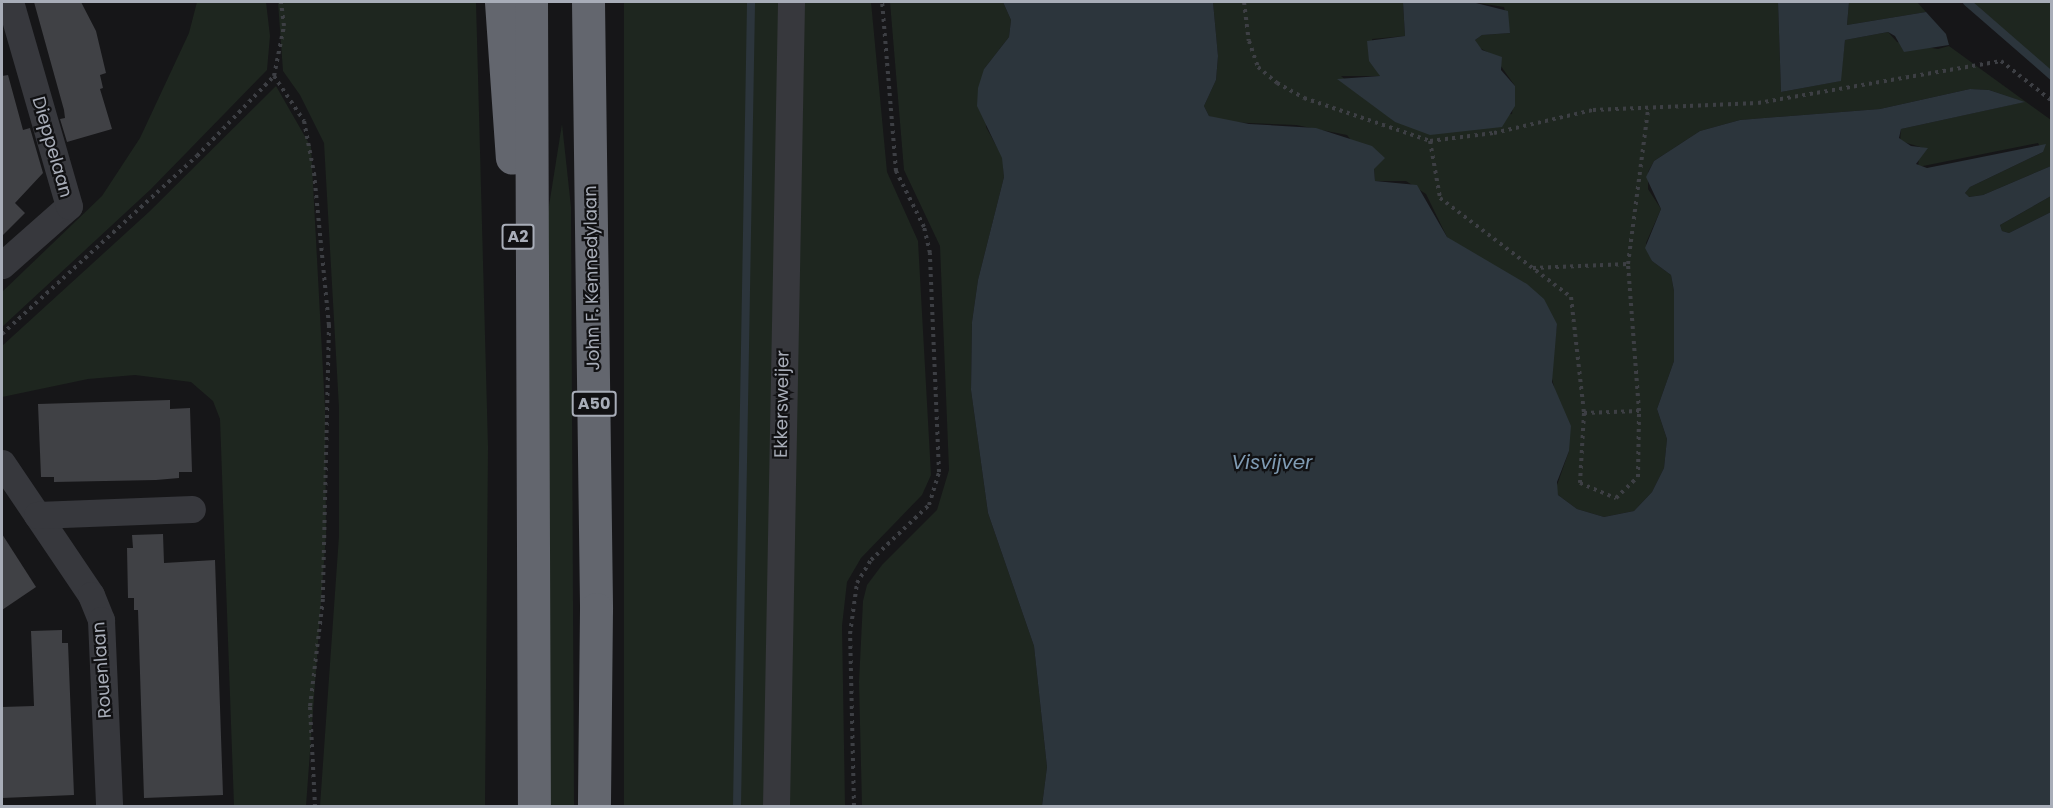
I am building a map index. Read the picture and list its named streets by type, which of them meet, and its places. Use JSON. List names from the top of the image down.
{
  "streets": {
    "highway": ["A2", "John F. Kennedylaan", "A50"],
    "street": ["Dieppelaan", "Ekkersweijer", "Rouenlaan"]
  },
  "water": ["Visvijver"]
}
